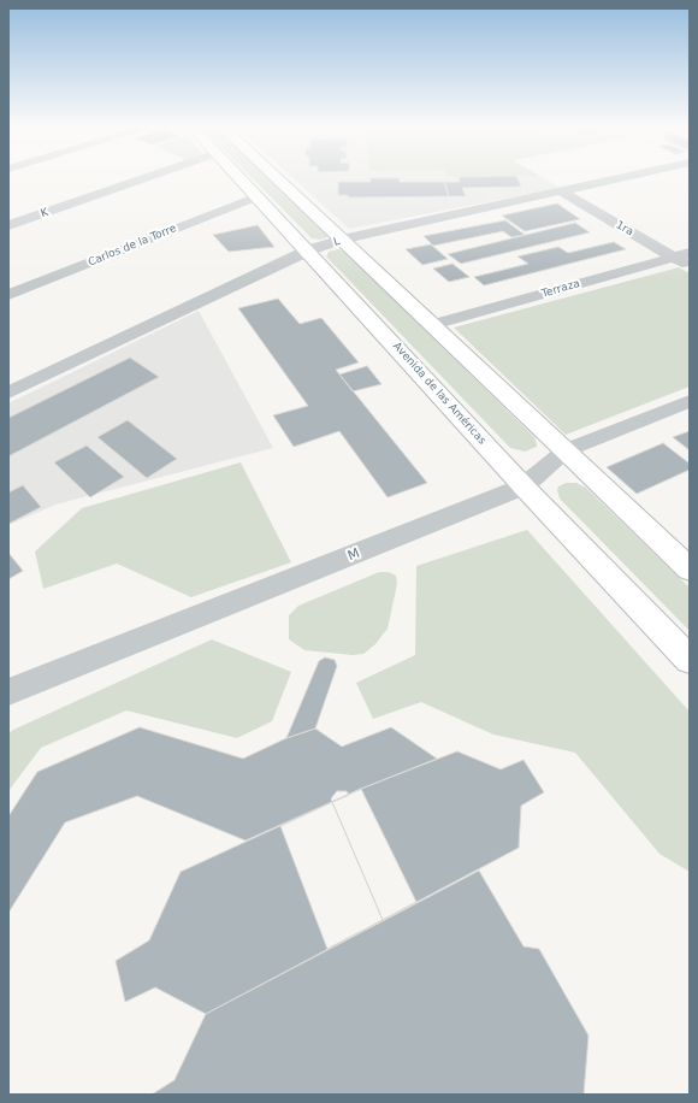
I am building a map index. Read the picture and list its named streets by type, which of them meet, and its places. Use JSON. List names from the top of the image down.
{
  "streets": {
    "main road": ["Avenida de las Américas"],
    "street": [
      "K",
      "1ra",
      "L",
      "Carlos de la Torre",
      "Terraza",
      "M"
    ]
  },
  "crossings": [
    ["1ra", "L"],
    ["1ra", "Terraza"],
    ["L", "Avenida de las Américas"],
    ["Carlos de la Torre", "Avenida de las Américas"],
    ["Avenida de las Américas", "M"]
  ]
}
